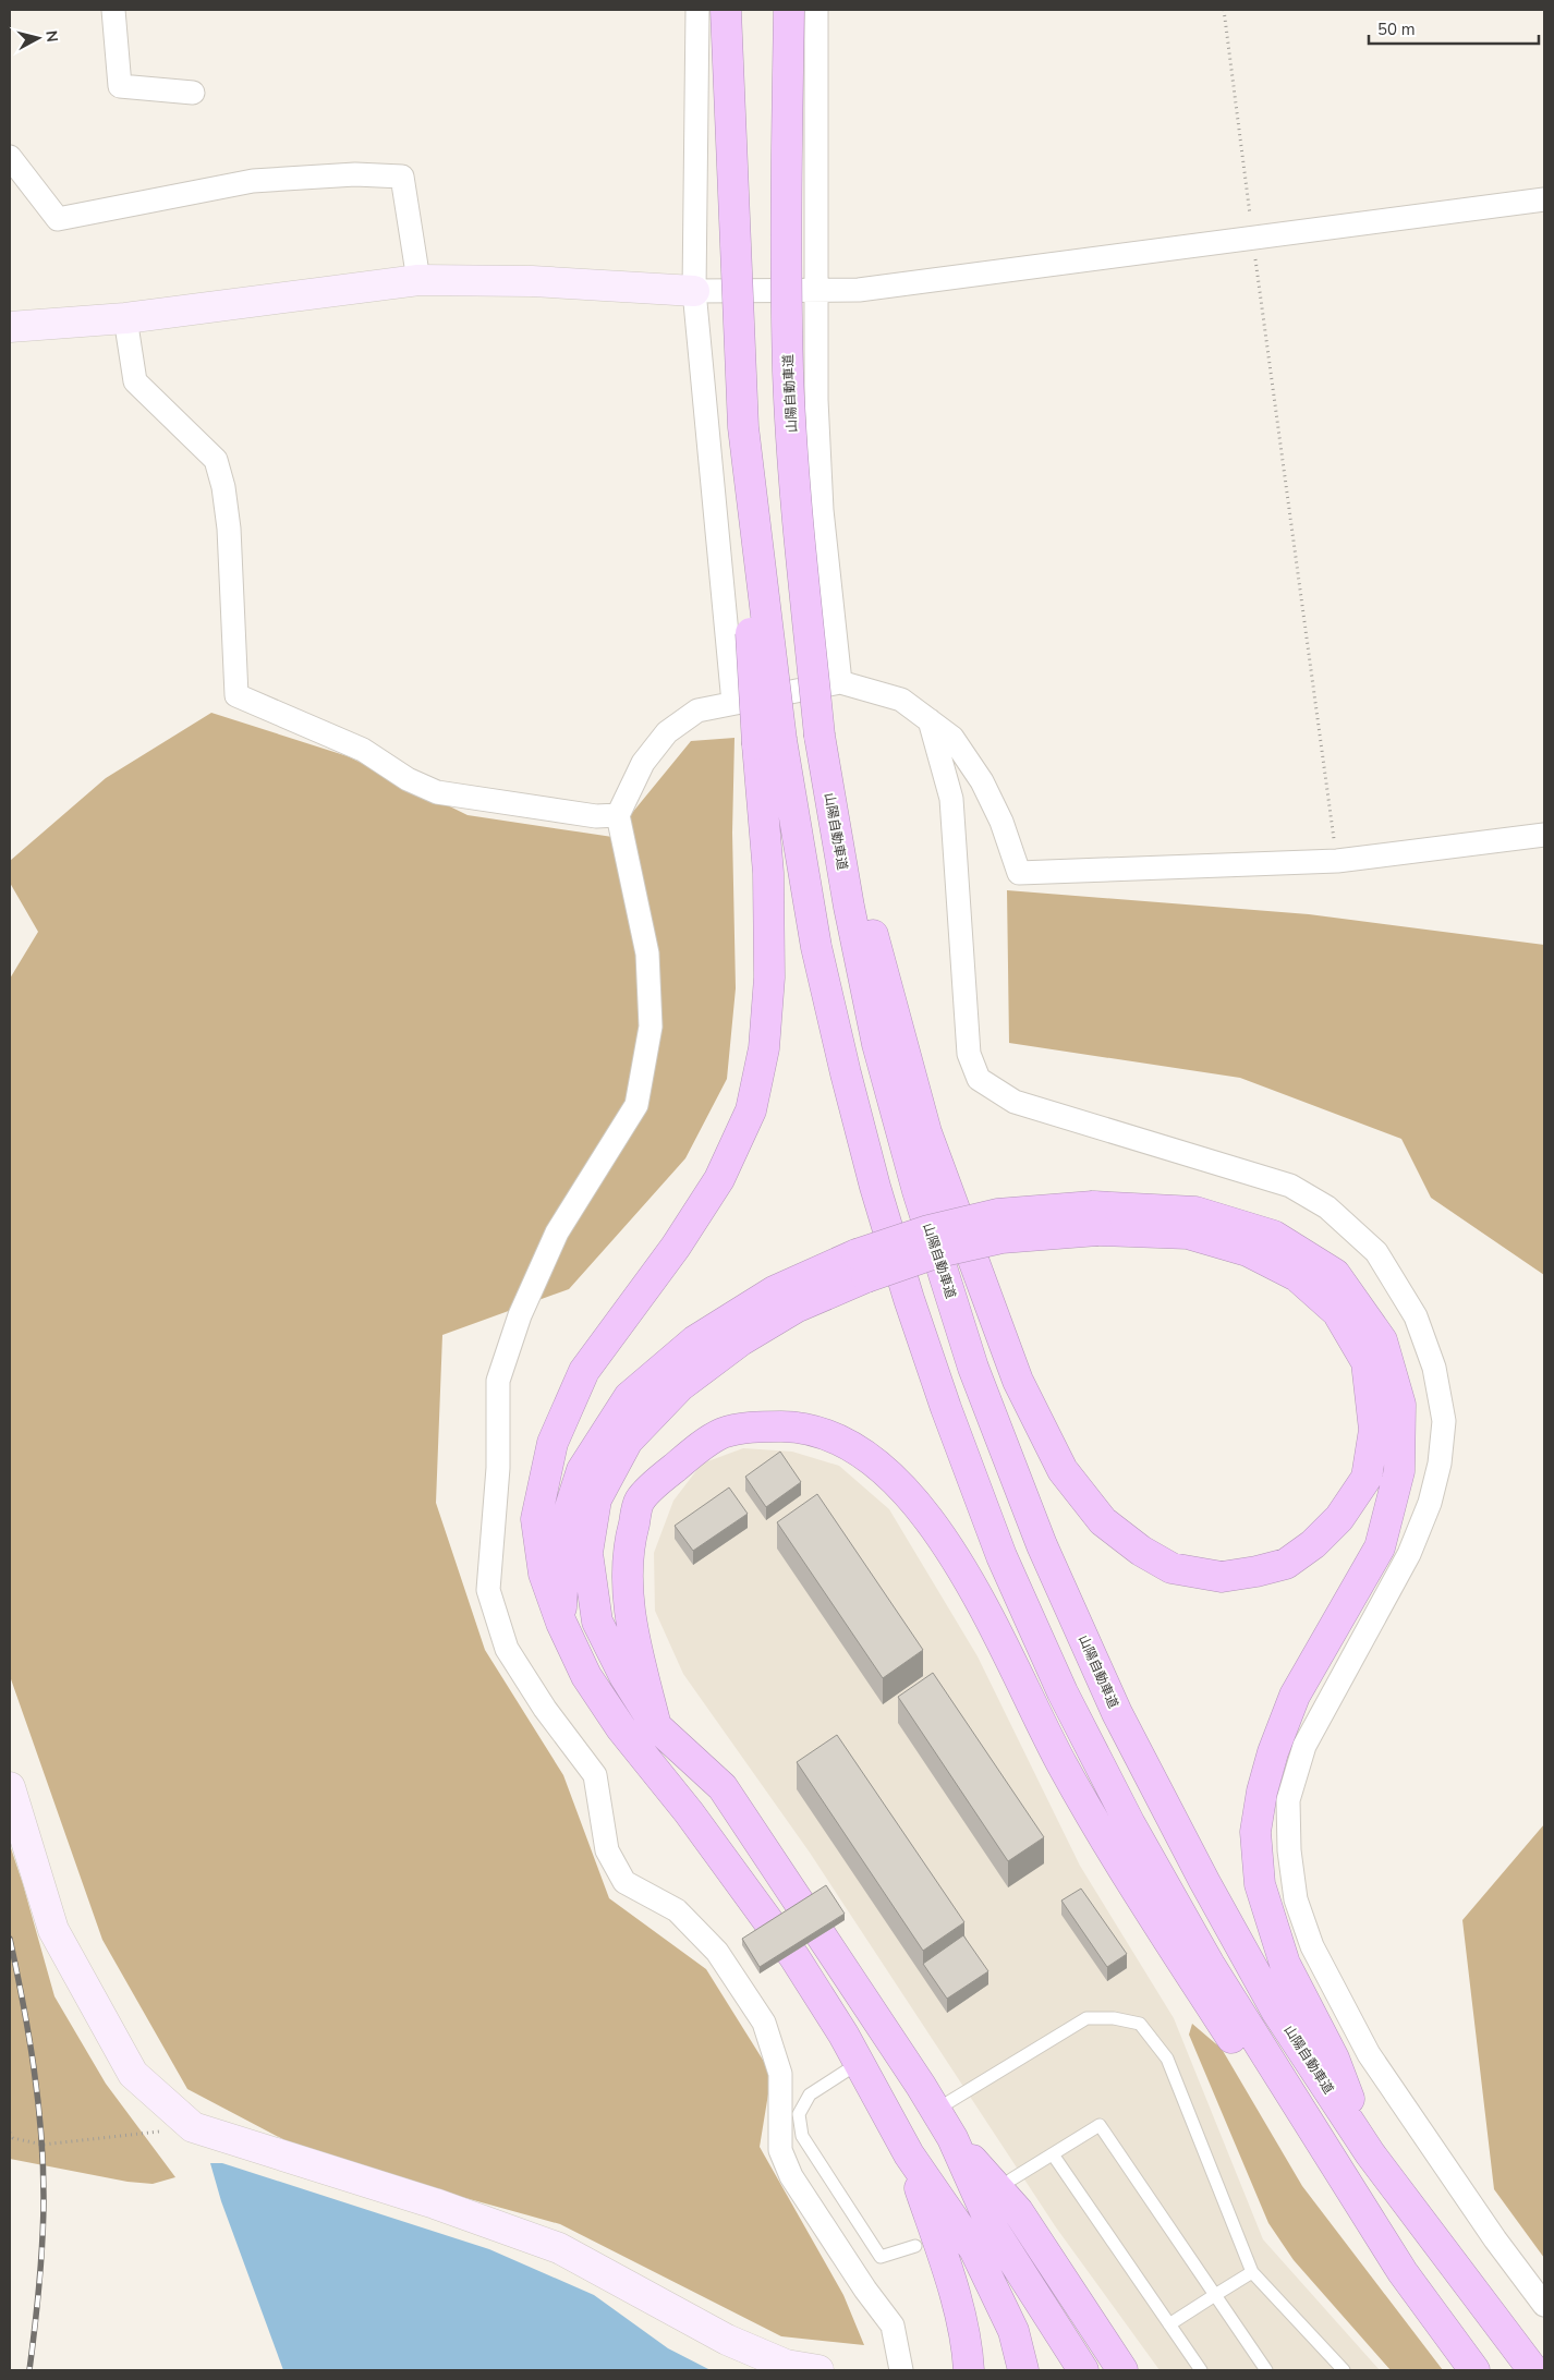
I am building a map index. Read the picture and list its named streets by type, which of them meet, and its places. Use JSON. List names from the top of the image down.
{
  "streets": {
    "highway": ["山陽自動車道"]
  },
  "scale_bar": "50 m",
  "north": "right"
}
